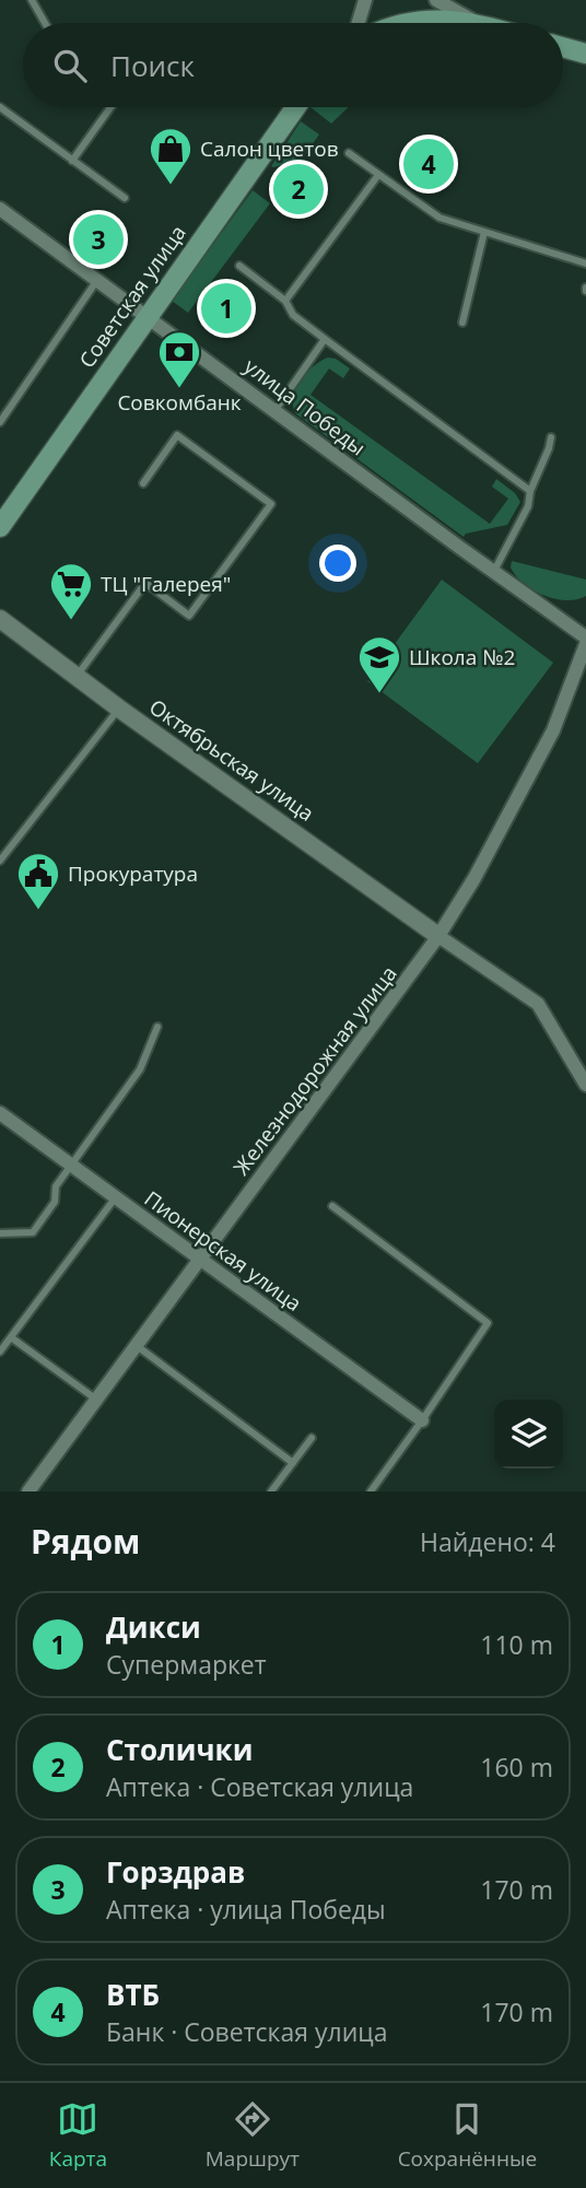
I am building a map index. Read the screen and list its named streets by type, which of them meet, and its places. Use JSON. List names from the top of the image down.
{
  "streets": {
    "main road": ["Советская улица"],
    "street": [
      "улица Победы",
      "Октябрьская улица",
      "Железнодорожная улица",
      "Пионерская улица"
    ]
  },
  "crossings": [
    ["Советская улица", "улица Победы"],
    ["Октябрьская улица", "Железнодорожная улица"],
    ["Железнодорожная улица", "Пионерская улица"]
  ],
  "places": {
    "shop": ["Салон цветов"],
    "bank": ["Совкомбанк"],
    "supermarket": ["ТЦ \"Галерея\""],
    "school or university": ["Школа №2"],
    "public building": ["Прокуратура"]
  },
  "page": {
    "search": "Поиск",
    "pins": [
      "4",
      "2",
      "3",
      "1"
    ],
    "heading": ["Рядом", "Найдено: 4"],
    "list": [
      {
        "mark": "1",
        "name": "Дикси",
        "note": "Супермаркет",
        "value": "110 m"
      },
      {
        "mark": "2",
        "name": "Столички",
        "note": "Аптека · Советская улица",
        "value": "160 m"
      },
      {
        "mark": "3",
        "name": "Горздрав",
        "note": "Аптека · улица Победы",
        "value": "170 m"
      },
      {
        "mark": "4",
        "name": "ВТБ",
        "note": "Банк · Советская улица",
        "value": "170 m"
      }
    ],
    "nav": ["Карта", "Маршрут", "Сохранённые"]
  }
}
